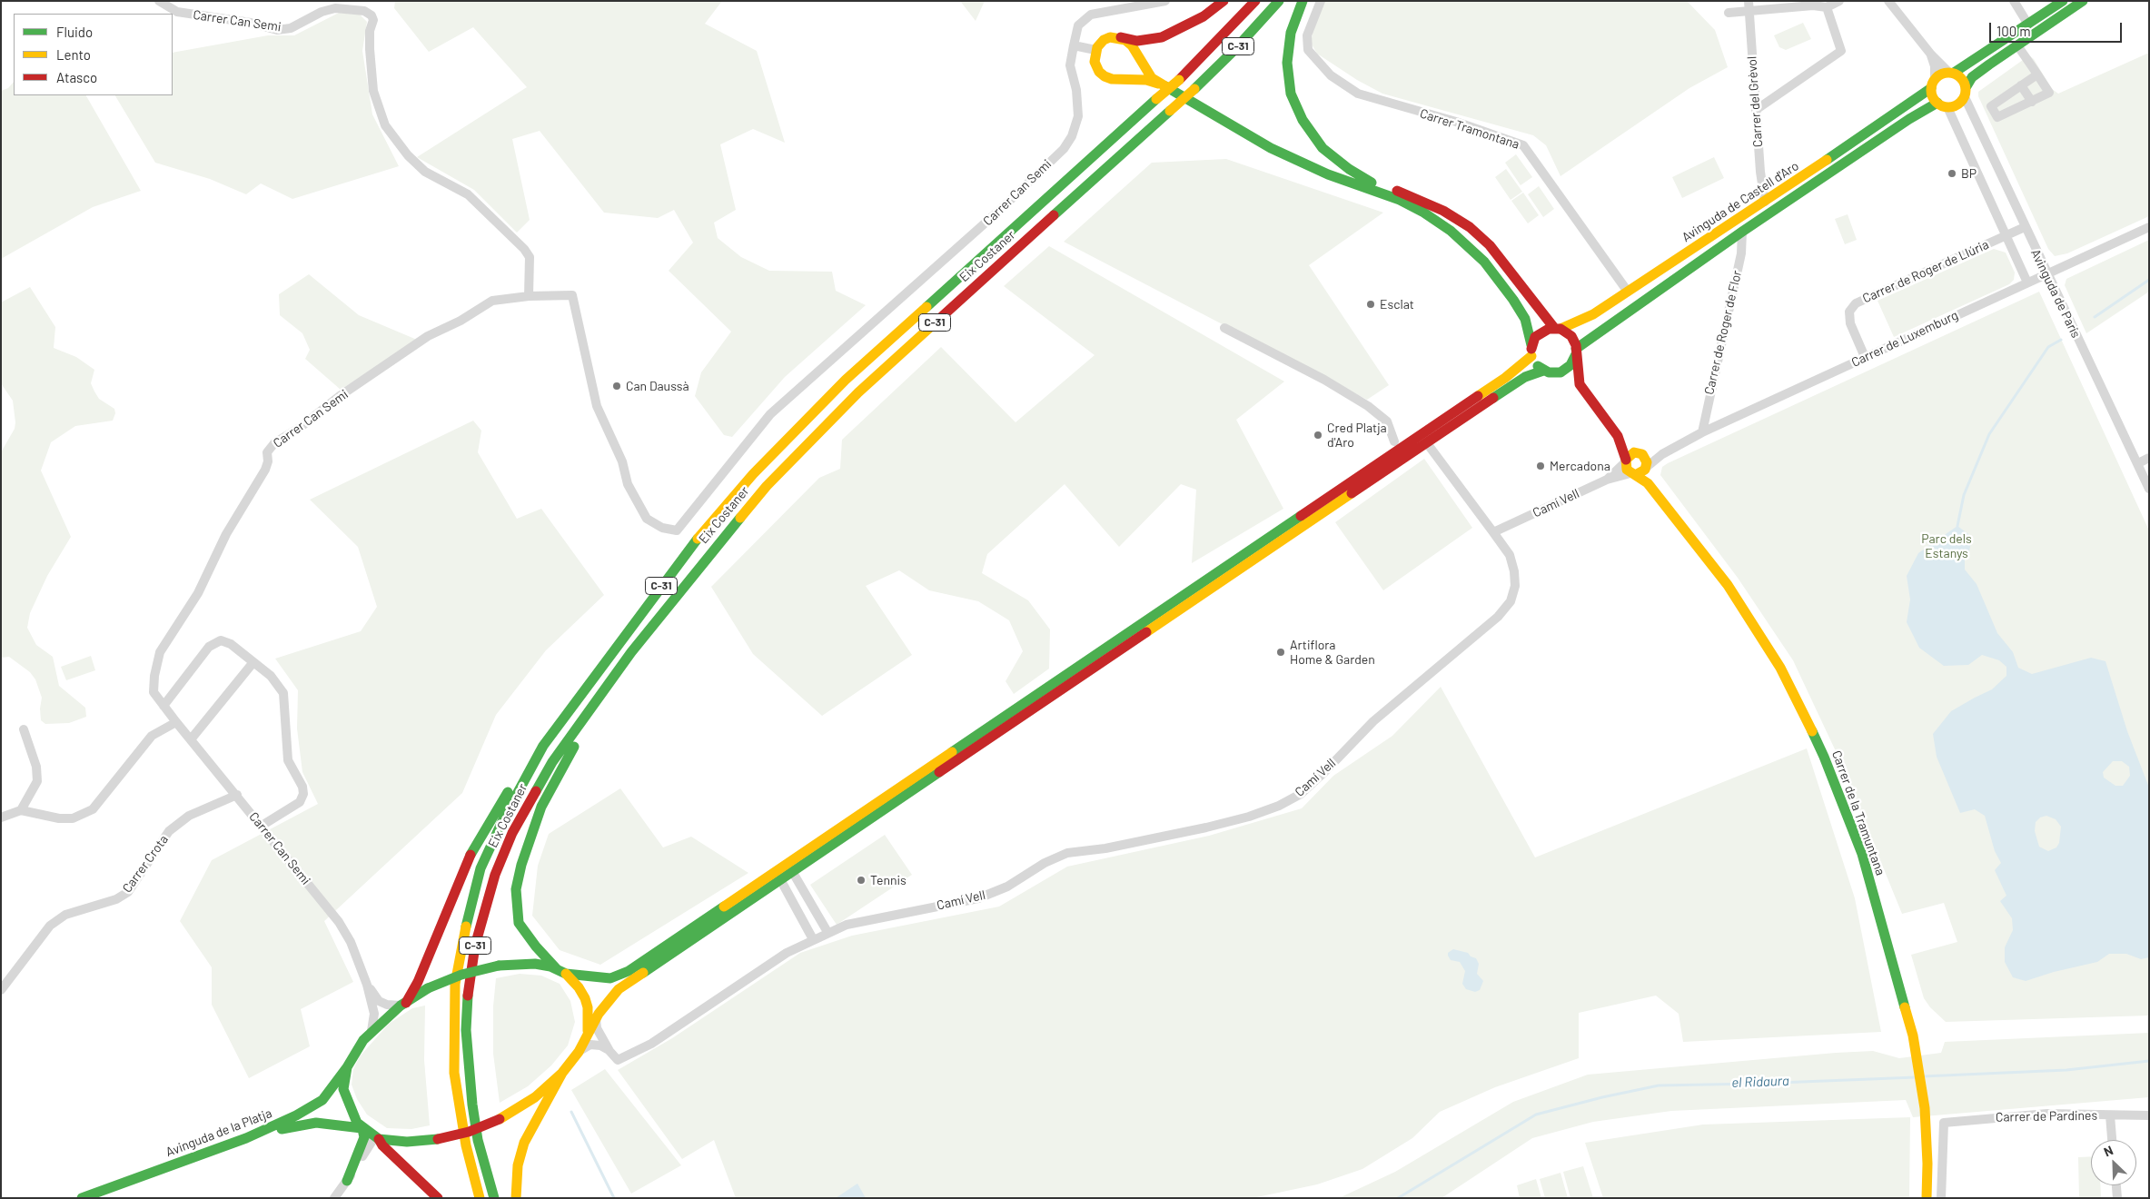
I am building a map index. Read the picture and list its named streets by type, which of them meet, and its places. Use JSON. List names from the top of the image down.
{
  "streets": {
    "main road": [
      "C-31",
      "Avinguda de Castell d'Aro",
      "Eix Costaner",
      "Carrer de la Tramuntana",
      "Avinguda de la Platja"
    ],
    "street": [
      "Carrer Can Semi",
      "Carrer del Grèvol",
      "Carrer Tramontana",
      "Carrer de Roger de Llúria",
      "Avinguda de París",
      "Carrer de Roger de Flor",
      "Carrer de Luxemburg",
      "Camí Vell",
      "Carrer Crota",
      "Carrer de Pardines"
    ]
  },
  "crossings": [
    ["Carrer Can Semi", "C-31"],
    ["Carrer Can Semi", "Carrer Crota"],
    ["Carrer Can Semi", "Avinguda de la Platja"],
    ["C-31", "Eix Costaner"],
    ["C-31", "Avinguda de la Platja"],
    ["Carrer del Grèvol", "Avinguda de Castell d'Aro"],
    ["Carrer Tramontana", "Avinguda de Castell d'Aro"],
    ["Avinguda de Castell d'Aro", "Avinguda de París"],
    ["Avinguda de Castell d'Aro", "Carrer de Roger de Flor"],
    ["Carrer de Roger de Llúria", "Avinguda de París"],
    ["Carrer de Roger de Llúria", "Carrer de Luxemburg"],
    ["Avinguda de París", "Carrer de Luxemburg"],
    ["Carrer de Roger de Flor", "Carrer de Luxemburg"],
    ["Carrer de Luxemburg", "Camí Vell"],
    ["Carrer de Luxemburg", "Carrer de la Tramuntana"],
    ["Camí Vell", "Carrer de la Tramuntana"]
  ],
  "water": ["el Ridaura"],
  "parks": ["Parc dels Estanys"],
  "places": [
    "BP",
    "Esclat",
    "Can Daussà",
    "Cred Platja d'Aro",
    "Mercadona",
    "Artiflora Home & Garden",
    "Tennis"
  ],
  "legend": ["Fluido", "Lento", "Atasco"],
  "scale_bar": "100 m",
  "north": "top left"
}
